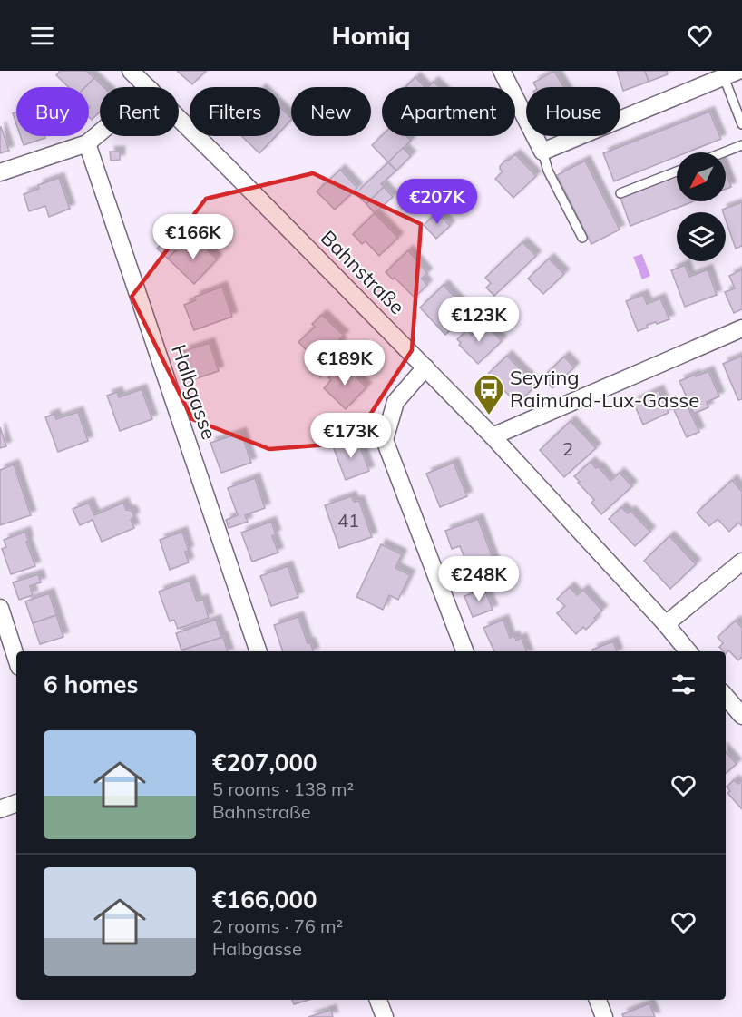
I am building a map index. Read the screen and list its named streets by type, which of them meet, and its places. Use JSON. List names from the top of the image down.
{
  "streets": {
    "street": ["Bahnstraße", "Halbgasse"]
  },
  "places": {
    "bus stop": ["Seyring Raimund-Lux-Gasse"]
  },
  "house_numbers": ["2", "41"],
  "north": "bottom left",
  "page": {
    "header": "Homiq",
    "chip": [
      "Buy",
      "Rent",
      "Filters",
      "New",
      "Apartment",
      "House"
    ],
    "price": [
      "€207K",
      "€166K",
      "€123K",
      "€189K",
      "€173K",
      "€248K"
    ],
    "heading": "6 homes",
    "list": [
      {
        "name": "€207,000",
        "note": "5 rooms · 138 m² · Bahnstraße"
      },
      {
        "name": "€166,000",
        "note": "2 rooms · 76 m² · Halbgasse"
      }
    ]
  }
}
